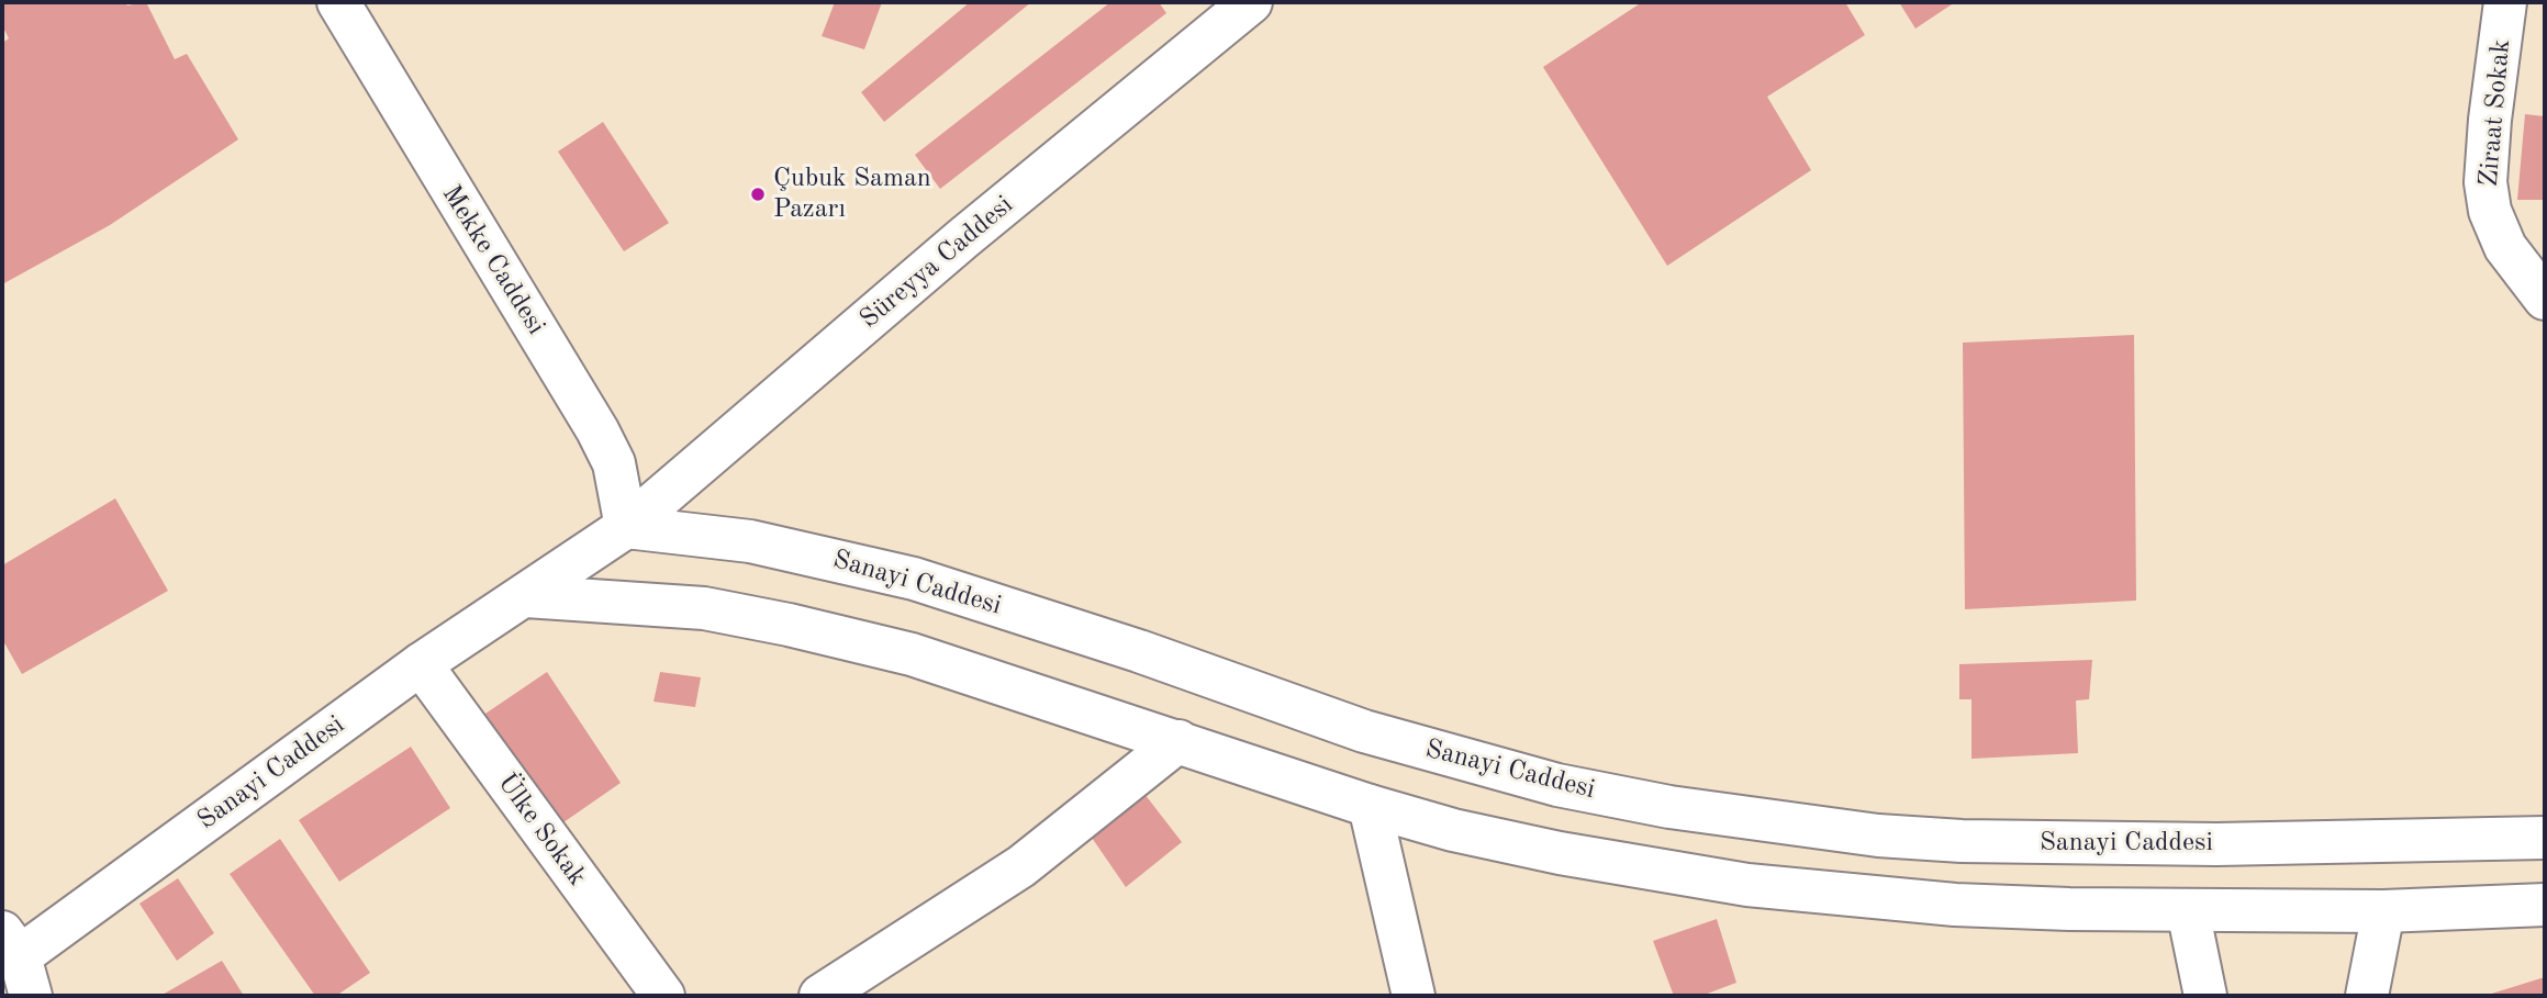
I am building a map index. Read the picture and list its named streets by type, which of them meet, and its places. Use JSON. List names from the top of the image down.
{
  "streets": {
    "main road": [
      "Ziraat Sokak",
      "Mekke Caddesi",
      "Süreyya Caddesi",
      "Sanayi Caddesi",
      "Ülke Sokak"
    ]
  },
  "crossings": [
    ["Mekke Caddesi", "Süreyya Caddesi"],
    ["Mekke Caddesi", "Sanayi Caddesi"],
    ["Süreyya Caddesi", "Sanayi Caddesi"],
    ["Sanayi Caddesi", "Ülke Sokak"]
  ],
  "places": ["Çubuk Saman Pazarı"]
}
